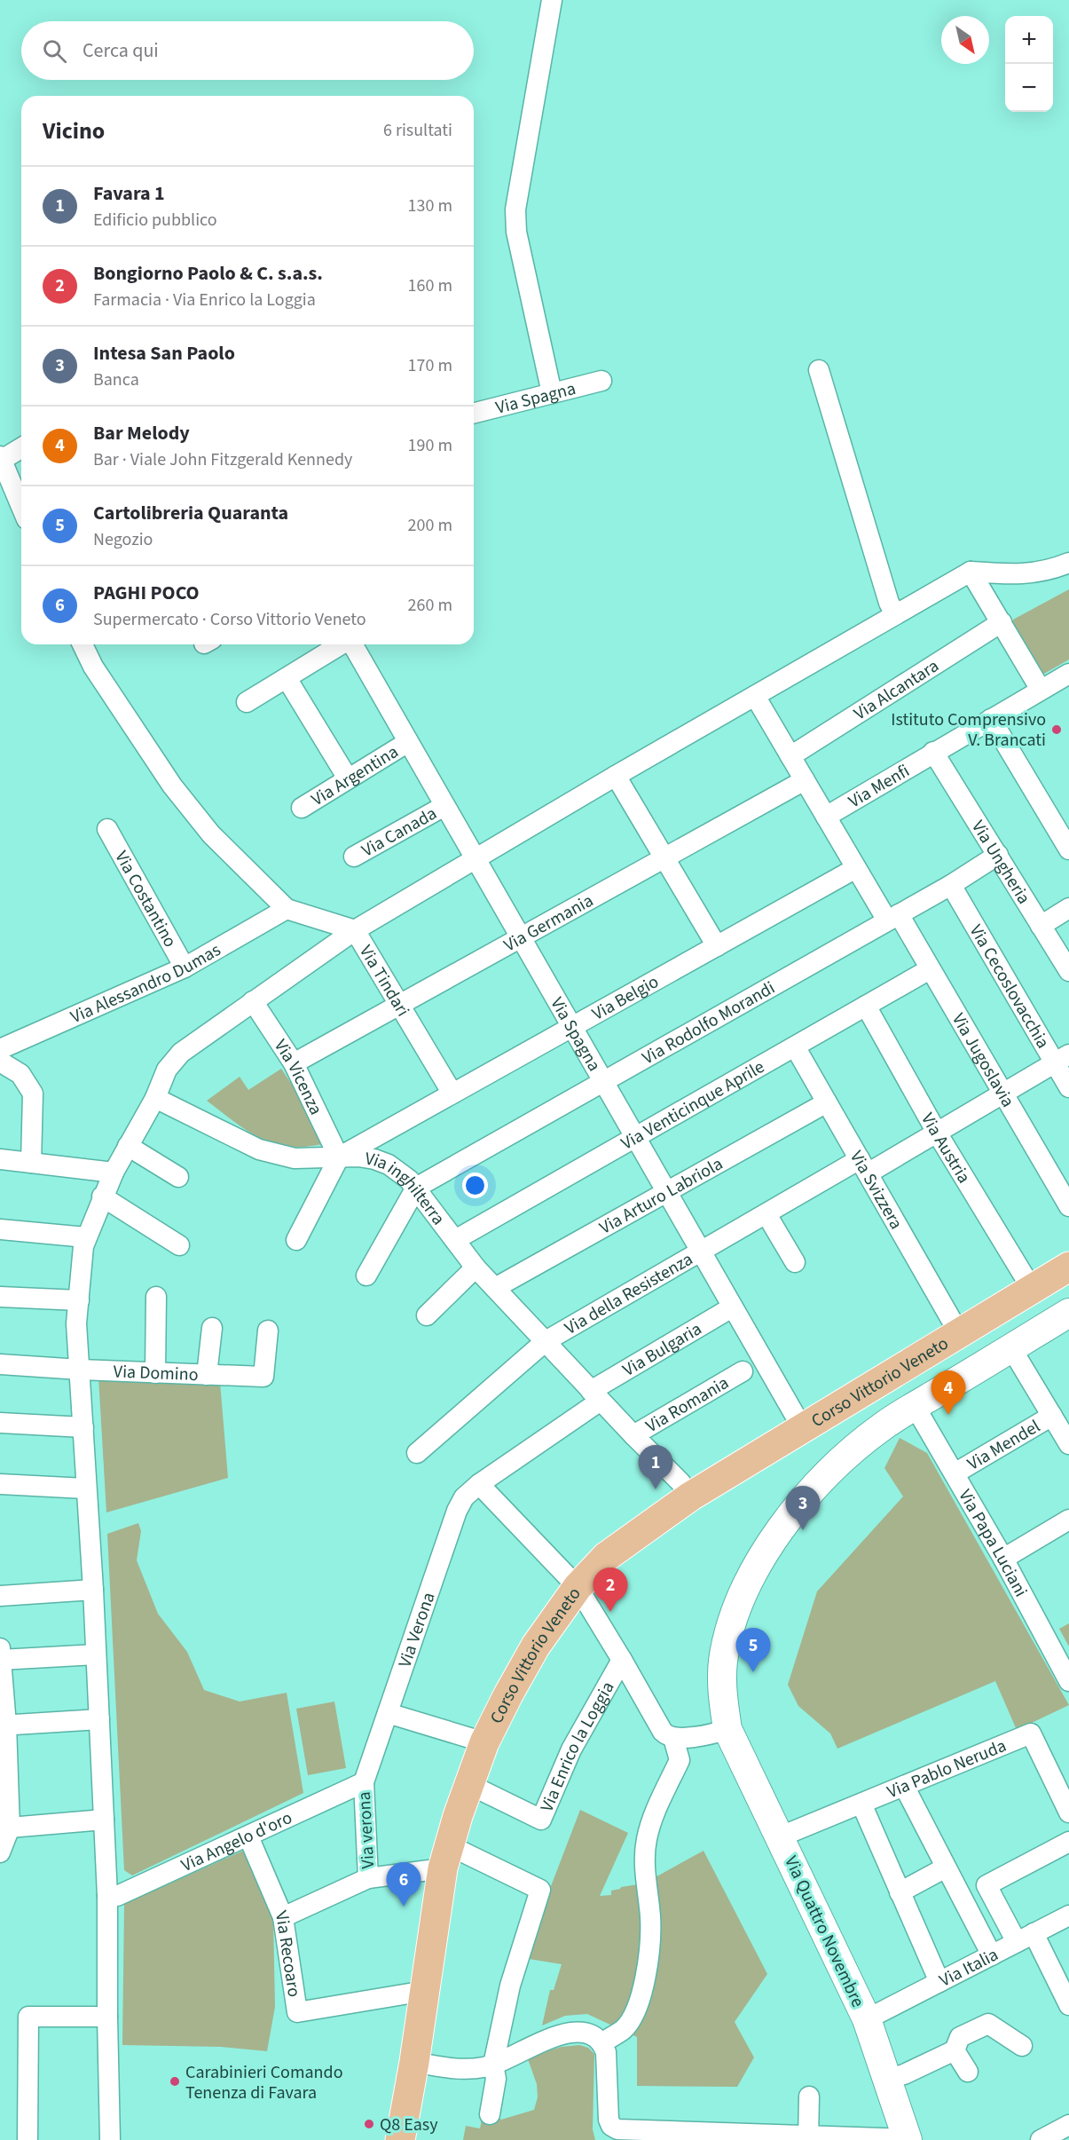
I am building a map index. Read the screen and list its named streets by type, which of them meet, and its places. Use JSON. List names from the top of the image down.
{
  "streets": {
    "main road": ["Corso Vittorio Veneto"],
    "street": [
      "Via Spagna",
      "Via Alcantara",
      "Via Argentina",
      "Via Menfi",
      "Via Canada",
      "Via Ungheria",
      "Via Costantino",
      "Via Germania",
      "Via Tindari",
      "Via Alessandro Dumas",
      "Via Cecoslovacchia",
      "Via Belgio",
      "Via Rodolfo Morandi",
      "Via Jugoslavia",
      "Via Vicenza",
      "Via Venticinque Aprile",
      "Via Austria",
      "Via Svizzera",
      "Via inghilterra",
      "Via Arturo Labriola",
      "Via della Resistenza",
      "Via Bulgaria",
      "Via Domino",
      "Via Romania",
      "Via Mendel",
      "Via Papa Luciani",
      "Via Verona",
      "Via Enrico la Loggia",
      "Via Pablo Neruda",
      "Via verona",
      "Via Angelo d'oro",
      "Via Quattro Novembre",
      "Via Recoaro",
      "Via Italia"
    ]
  },
  "crossings": [
    ["Via Spagna", "Via Argentina"],
    ["Via Spagna", "Via Canada"],
    ["Via Spagna", "Via Germania"],
    ["Via Spagna", "Via Belgio"],
    ["Via Spagna", "Via Rodolfo Morandi"],
    ["Via Spagna", "Via Venticinque Aprile"],
    ["Via Spagna", "Via Arturo Labriola"],
    ["Via Spagna", "Via della Resistenza"],
    ["Via Spagna", "Via Bulgaria"],
    ["Via Spagna", "Corso Vittorio Veneto"],
    ["Via Alcantara", "Via Jugoslavia"],
    ["Via Menfi", "Via Ungheria"],
    ["Via Menfi", "Via Jugoslavia"],
    ["Via Ungheria", "Via Rodolfo Morandi"],
    ["Via Costantino", "Via Alessandro Dumas"],
    ["Via Germania", "Via Tindari"],
    ["Via Germania", "Via Jugoslavia"],
    ["Via Germania", "Via Vicenza"],
    ["Via Tindari", "Via Alessandro Dumas"],
    ["Via Tindari", "Via Belgio"],
    ["Via Cecoslovacchia", "Via Rodolfo Morandi"],
    ["Via Cecoslovacchia", "Via della Resistenza"],
    ["Via Belgio", "Via Jugoslavia"],
    ["Via Belgio", "Via Vicenza"],
    ["Via Belgio", "Via inghilterra"],
    ["Via Rodolfo Morandi", "Via Jugoslavia"],
    ["Via Rodolfo Morandi", "Via inghilterra"],
    ["Via Jugoslavia", "Via Venticinque Aprile"],
    ["Via Jugoslavia", "Via della Resistenza"],
    ["Via Vicenza", "Via inghilterra"],
    ["Via Venticinque Aprile", "Via Austria"],
    ["Via Venticinque Aprile", "Via Svizzera"],
    ["Via Venticinque Aprile", "Via inghilterra"],
    ["Via Austria", "Via della Resistenza"],
    ["Via Austria", "Corso Vittorio Veneto"],
    ["Via Svizzera", "Via Arturo Labriola"],
    ["Via Svizzera", "Via della Resistenza"],
    ["Via Svizzera", "Corso Vittorio Veneto"],
    ["Via inghilterra", "Via Arturo Labriola"],
    ["Via inghilterra", "Via della Resistenza"],
    ["Via inghilterra", "Via Bulgaria"],
    ["Via inghilterra", "Corso Vittorio Veneto"],
    ["Via inghilterra", "Via Romania"],
    ["Via inghilterra", "Via Verona"],
    ["Via Bulgaria", "Via Verona"],
    ["Corso Vittorio Veneto", "Via Verona"],
    ["Corso Vittorio Veneto", "Via Enrico la Loggia"],
    ["Corso Vittorio Veneto", "Via Recoaro"],
    ["Via Mendel", "Via Papa Luciani"],
    ["Via Papa Luciani", "Via Quattro Novembre"],
    ["Via Verona", "Via verona"],
    ["Via Verona", "Via Angelo d'oro"],
    ["Via Verona", "Via Recoaro"],
    ["Via Pablo Neruda", "Via Quattro Novembre"],
    ["Via verona", "Via Angelo d'oro"],
    ["Via Angelo d'oro", "Via Recoaro"],
    ["Via Quattro Novembre", "Via Italia"]
  ],
  "places": ["Istituto Comprensivo V. Brancati", "Carabinieri Comando Tenenza di Favara", "Q8 Easy"],
  "north": "bottom right",
  "page": {
    "map_buttons": ["+", "−"],
    "search": "Cerca qui",
    "heading": ["Vicino", "6 risultati"],
    "list": [
      {
        "mark": "1",
        "name": "Favara 1",
        "note": "Edificio pubblico",
        "value": "130 m"
      },
      {
        "mark": "2",
        "name": "Bongiorno Paolo & C. s.a.s.",
        "note": "Farmacia · Via Enrico la Loggia",
        "value": "160 m"
      },
      {
        "mark": "3",
        "name": "Intesa San Paolo",
        "note": "Banca",
        "value": "170 m"
      },
      {
        "mark": "4",
        "name": "Bar Melody",
        "note": "Bar · Viale John Fitzgerald Kennedy",
        "value": "190 m"
      },
      {
        "mark": "5",
        "name": "Cartolibreria Quaranta",
        "note": "Negozio",
        "value": "200 m"
      },
      {
        "mark": "6",
        "name": "PAGHI POCO",
        "note": "Supermercato · Corso Vittorio Veneto",
        "value": "260 m"
      }
    ],
    "pins": [
      "4",
      "1",
      "3",
      "2",
      "5",
      "6"
    ]
  }
}
